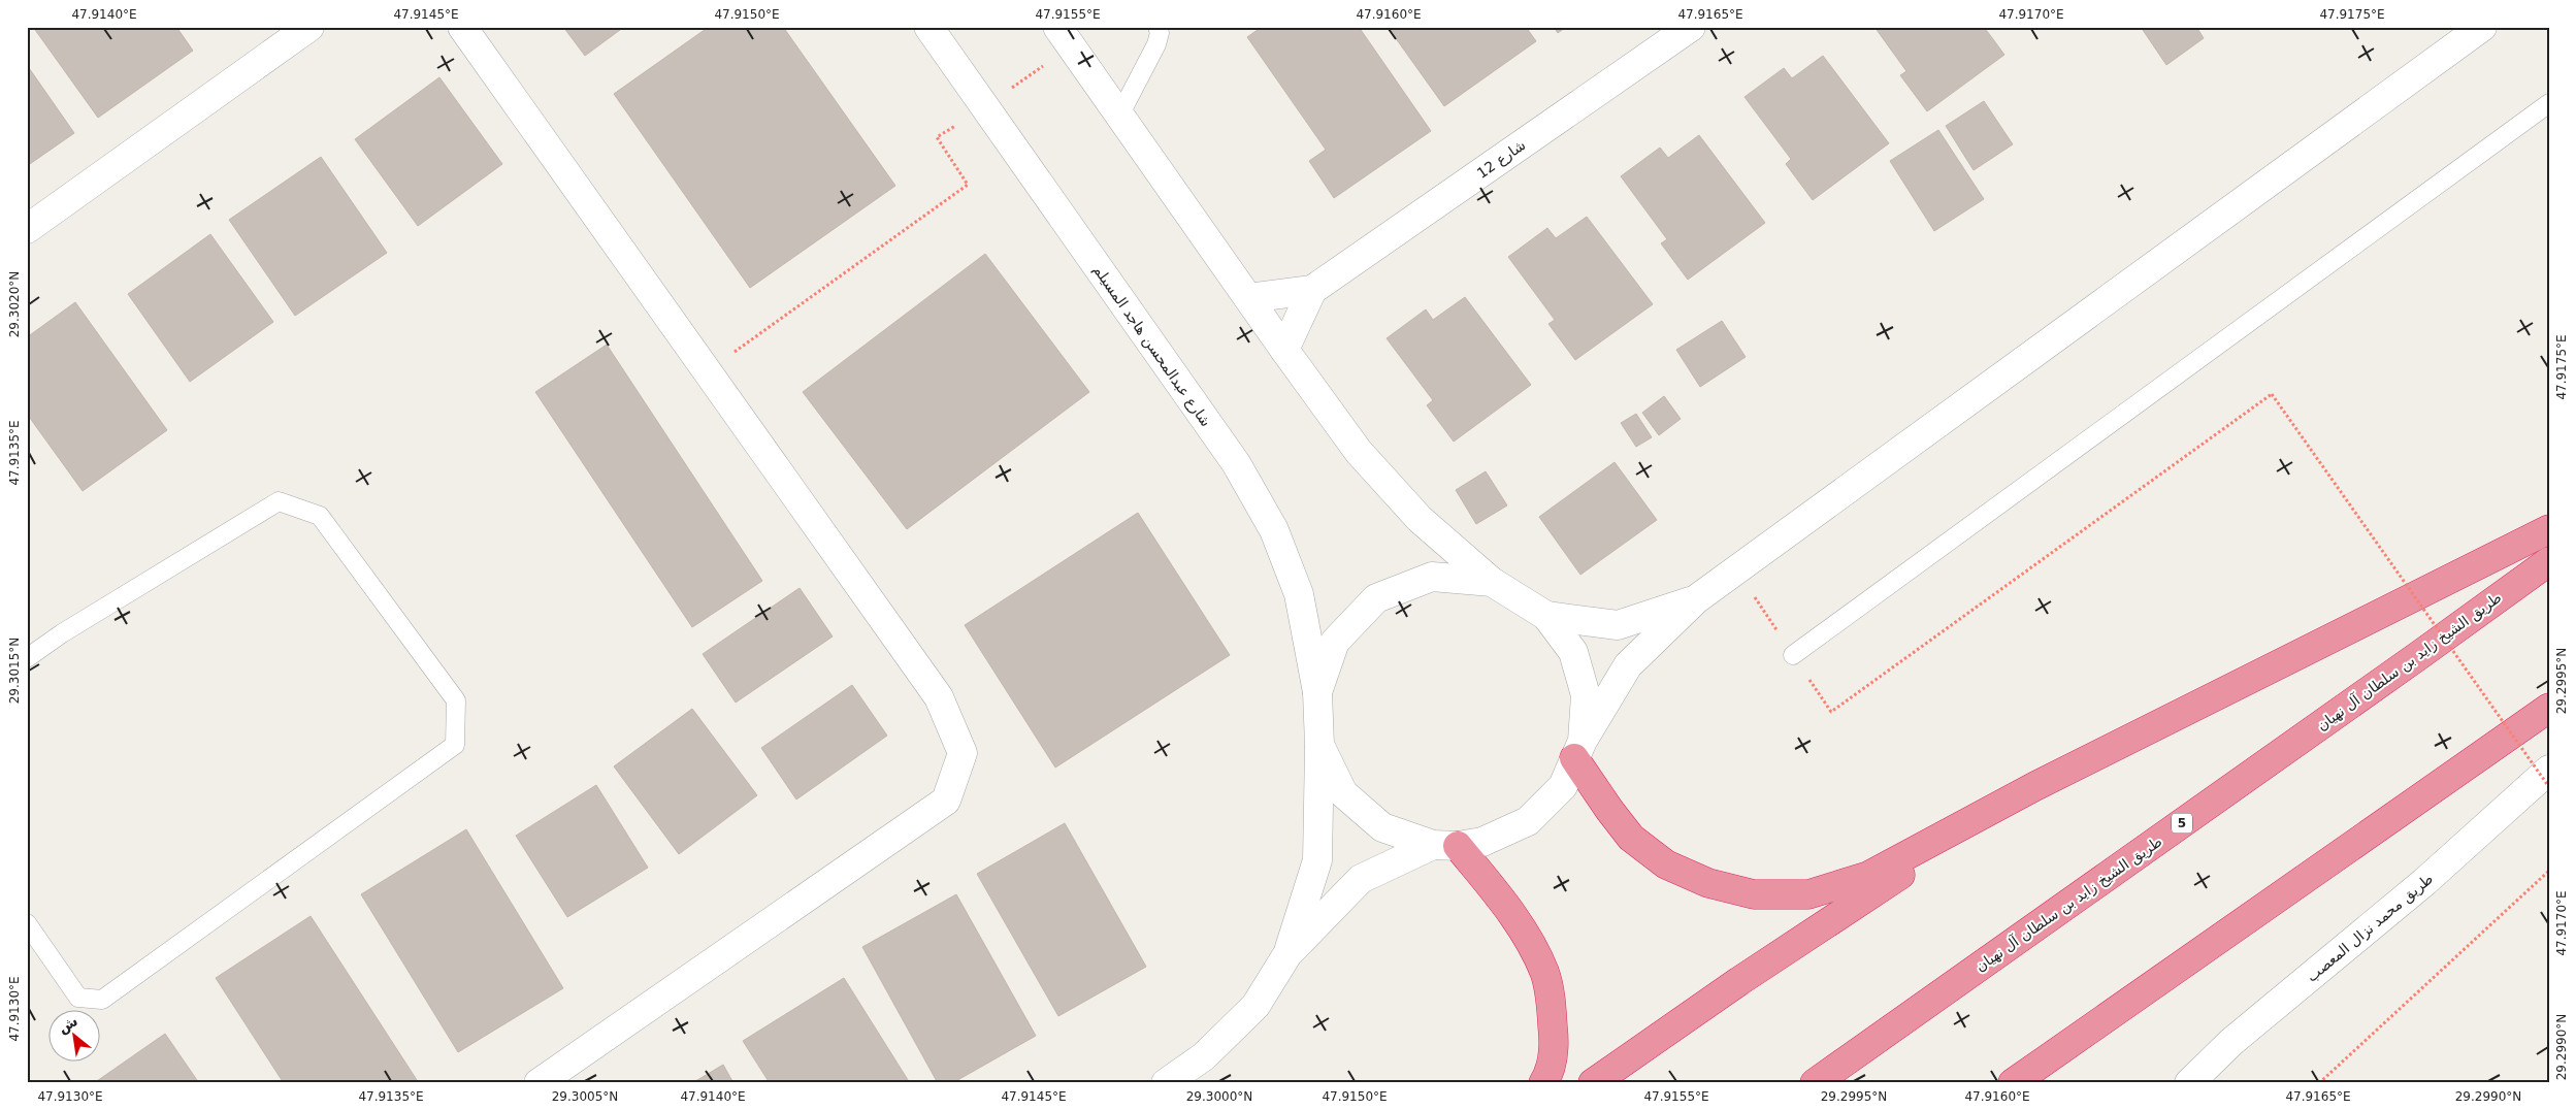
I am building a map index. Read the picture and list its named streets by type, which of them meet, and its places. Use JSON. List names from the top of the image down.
{
  "streets": {
    "highway": ["طريق الشيخ زايد بن سلطان آل نهيان", "5"],
    "street": ["شارع 12", "شارع عبدالمحسن هاجد المسيلم", "طريق محمد نزال المعصب"]
  },
  "north": "top left",
  "coordinates": [
    "47.9140°E",
    "47.9145°E",
    "47.9150°E",
    "47.9155°E",
    "47.9160°E",
    "47.9165°E",
    "47.9170°E",
    "47.9175°E",
    "29.3020°N",
    "47.9135°E",
    "29.3015°N",
    "29.2995°N",
    "47.9130°E",
    "29.2990°N",
    "29.3005°N",
    "29.3000°N"
  ]
}
